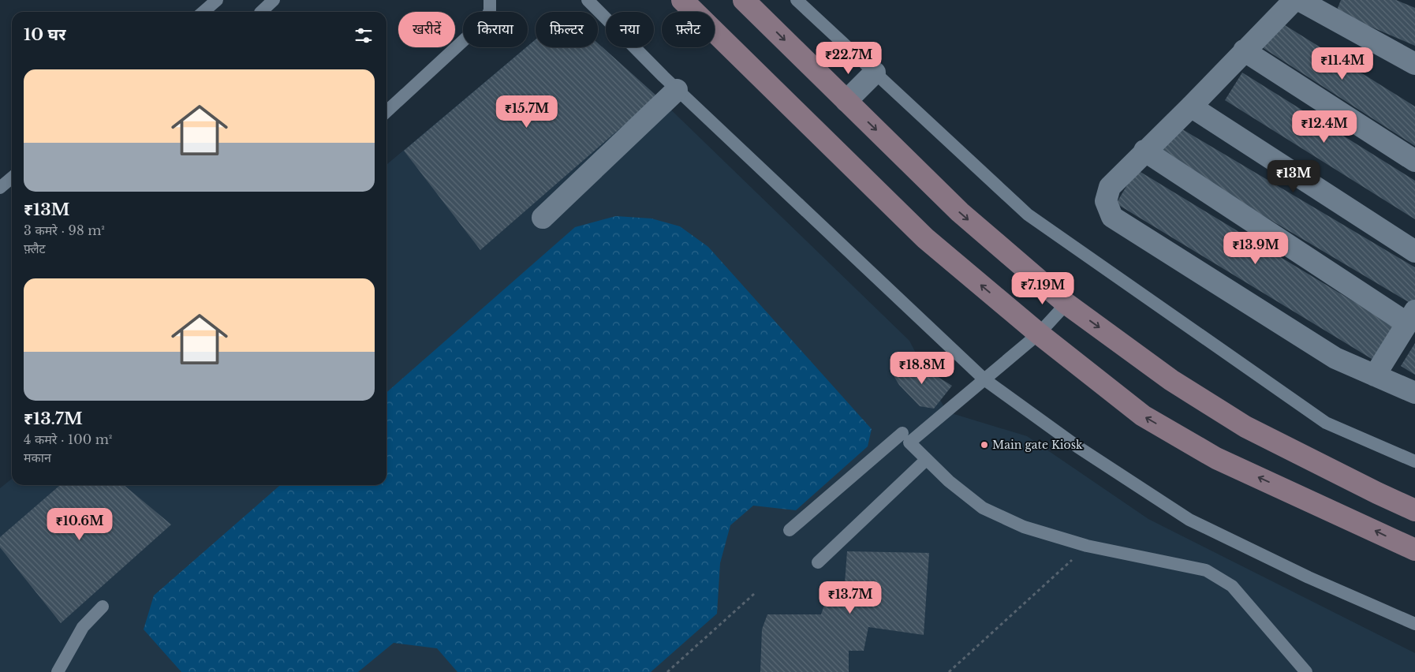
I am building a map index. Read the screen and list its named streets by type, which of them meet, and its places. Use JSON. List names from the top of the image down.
{
  "places": ["Main gate Kiosk"],
  "page": {
    "chip": [
      "खरीदें",
      "किराया",
      "फ़िल्टर",
      "नया",
      "फ़्लैट"
    ],
    "heading": "10 घर",
    "price": [
      "₹22.7M",
      "₹11.4M",
      "₹15.7M",
      "₹12.4M",
      "₹13M",
      "₹13.9M",
      "₹7.19M",
      "₹18.8M",
      "₹10.6M",
      "₹13.7M"
    ],
    "list": [
      {
        "name": "₹13M",
        "note": "3 कमरे · 98 m² · फ़्लैट"
      },
      {
        "name": "₹13.7M",
        "note": "4 कमरे · 100 m² · मकान"
      }
    ]
  }
}
